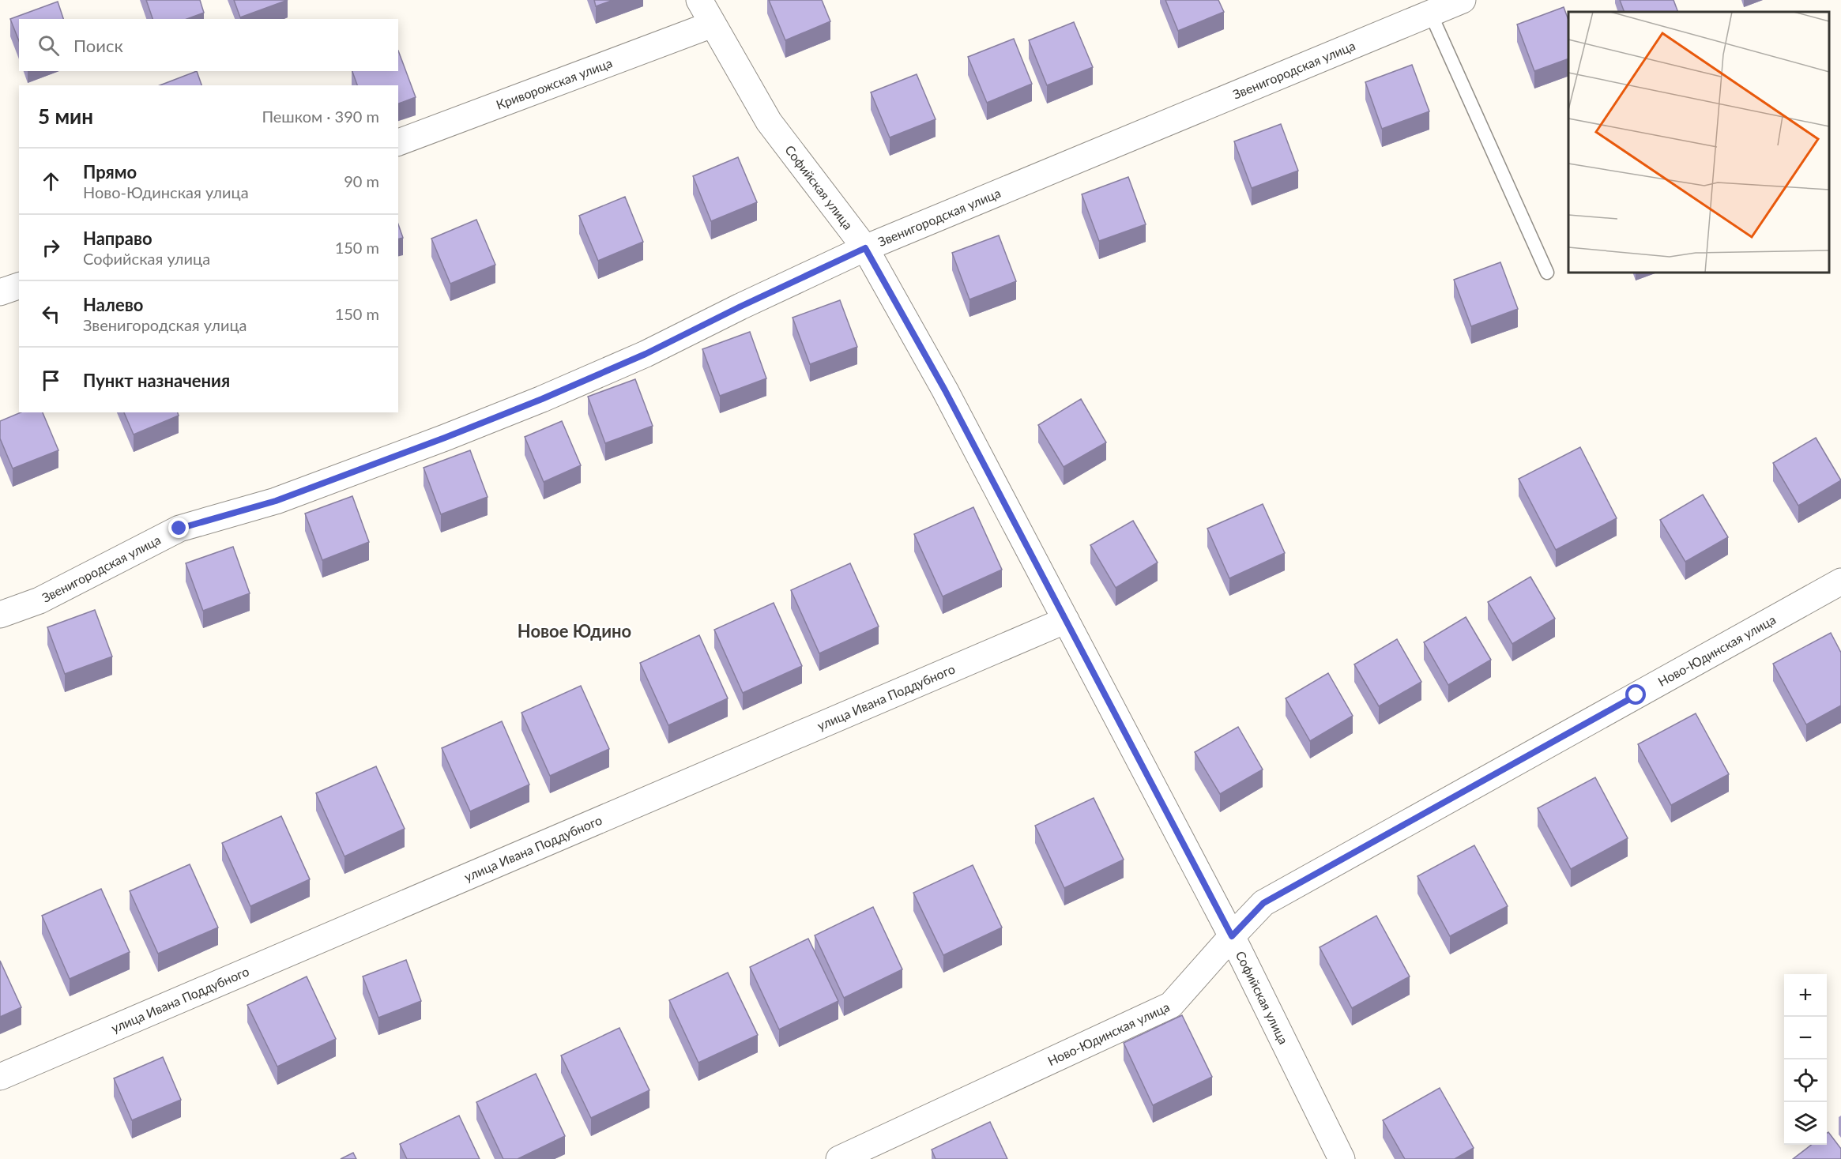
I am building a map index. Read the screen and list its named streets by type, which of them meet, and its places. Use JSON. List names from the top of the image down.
{
  "streets": {
    "street": [
      "Звенигородская улица",
      "Криворожская улица",
      "Софийская улица",
      "Ново-Юдинская улица",
      "улица Ивана Поддубного"
    ]
  },
  "crossings": [
    ["Звенигородская улица", "Софийская улица"],
    ["Криворожская улица", "Софийская улица"],
    ["Софийская улица", "Ново-Юдинская улица"],
    ["Софийская улица", "улица Ивана Поддубного"]
  ],
  "districts": ["Новое Юдино"],
  "page": {
    "search": "Поиск",
    "heading": ["5 мин", "Пешком · 390 m"],
    "list": [
      ["Прямо", "Ново-Юдинская улица", "90 m"],
      ["Направо", "Софийская улица", "150 m"],
      ["Налево", "Звенигородская улица", "150 m"],
      "Пункт назначения"
    ],
    "map_buttons": ["+", "−"]
  }
}
